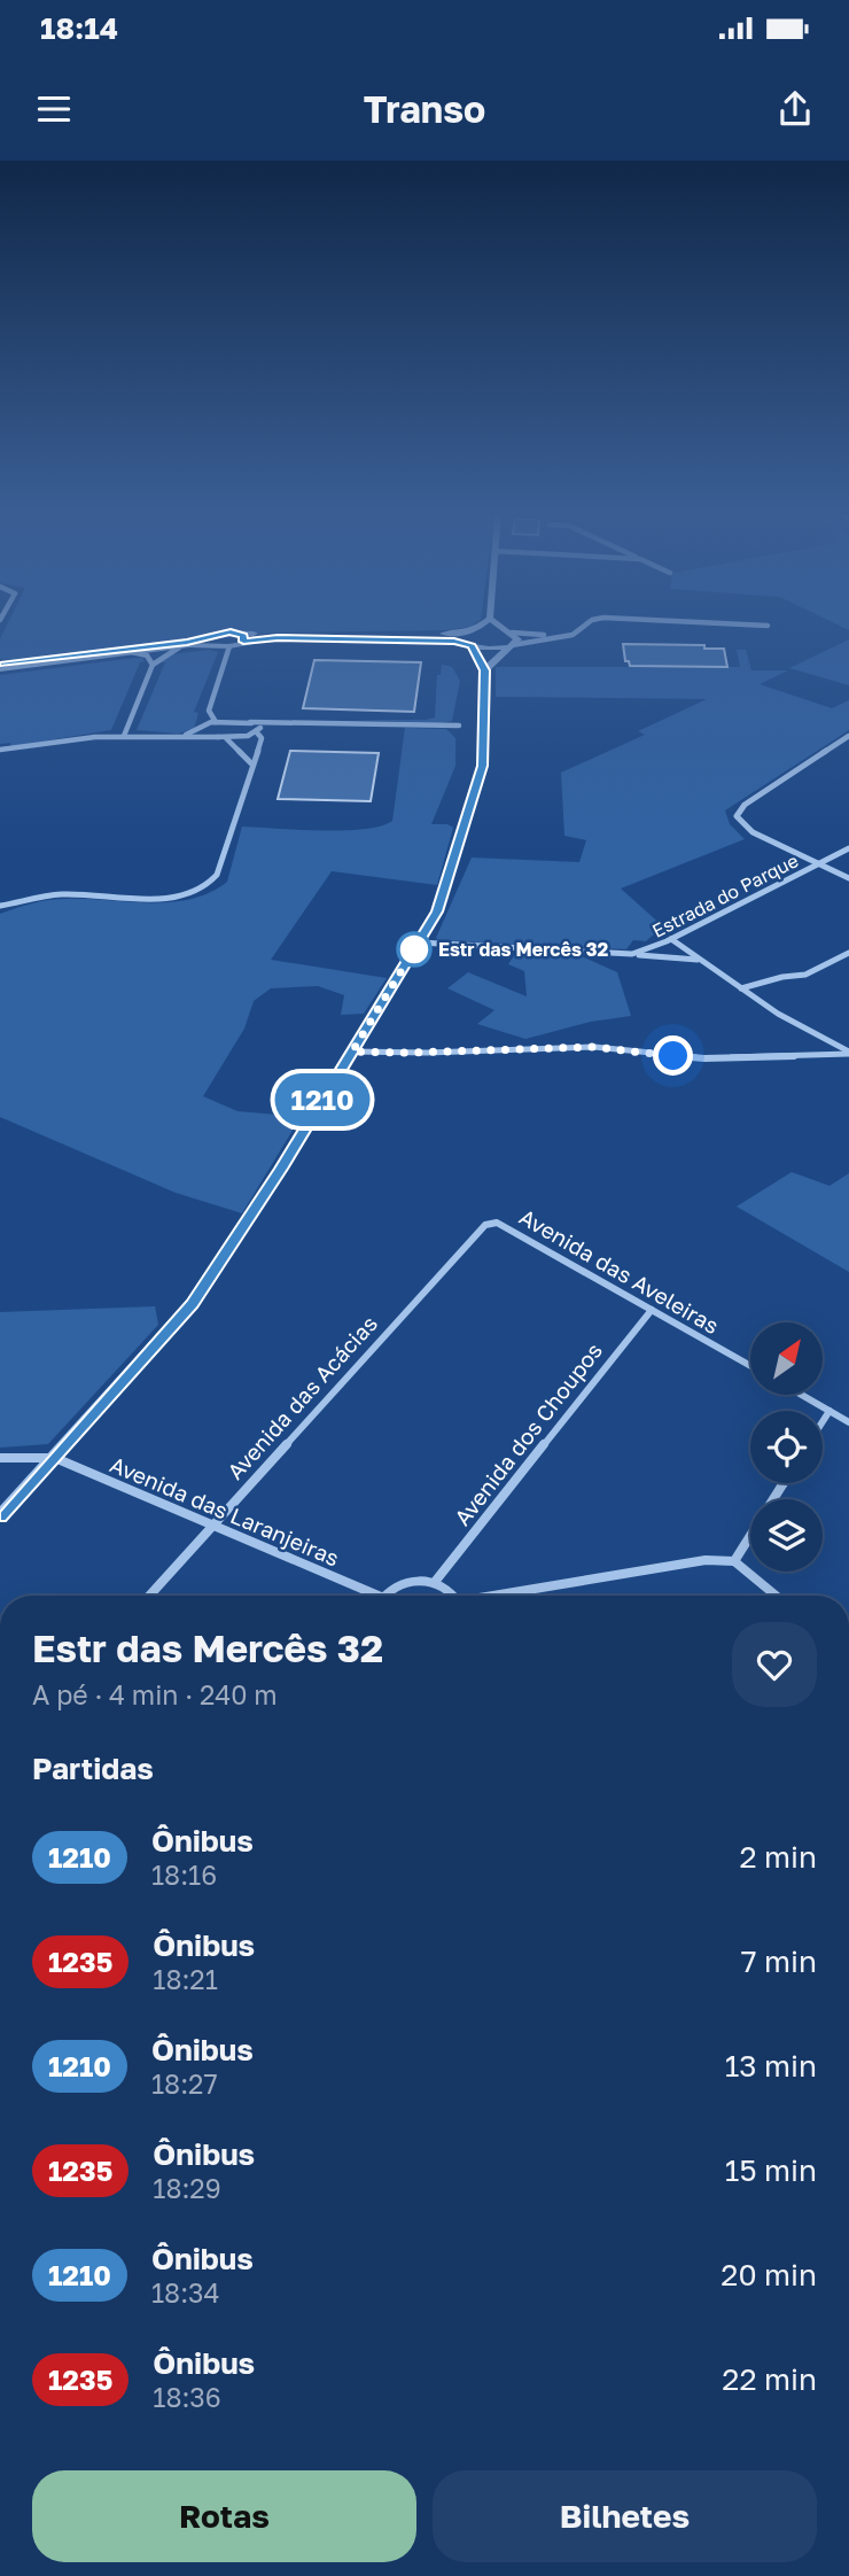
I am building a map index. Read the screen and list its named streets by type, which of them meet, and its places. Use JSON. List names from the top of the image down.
{
  "streets": {
    "street": [
      "Estrada do Parque",
      "Avenida das Aveleiras",
      "Avenida das Acácias",
      "Avenida dos Choupos",
      "Avenida das Laranjeiras"
    ]
  },
  "crossings": [
    ["Avenida das Aveleiras", "Avenida das Acácias"],
    ["Avenida das Aveleiras", "Avenida dos Choupos"],
    ["Avenida das Acácias", "Avenida das Laranjeiras"]
  ],
  "places": ["Estr das Mercês 32"],
  "lines": ["bus line 1210"],
  "north": "top right",
  "page": {
    "status": "18:14",
    "header": "Transo",
    "on_map": "1210",
    "heading": [
      ["Estr das Mercês 32", "A pé · 4 min · 240 m"],
      "Partidas"
    ],
    "list": [
      {
        "mark": "1210",
        "name": "Ônibus",
        "note": "18:16",
        "value": "2 min"
      },
      {
        "mark": "1235",
        "name": "Ônibus",
        "note": "18:21",
        "value": "7 min"
      },
      {
        "mark": "1210",
        "name": "Ônibus",
        "note": "18:27",
        "value": "13 min"
      },
      {
        "mark": "1235",
        "name": "Ônibus",
        "note": "18:29",
        "value": "15 min"
      },
      {
        "mark": "1210",
        "name": "Ônibus",
        "note": "18:34",
        "value": "20 min"
      },
      {
        "mark": "1235",
        "name": "Ônibus",
        "note": "18:36",
        "value": "22 min"
      }
    ],
    "buttons": ["Rotas", "Bilhetes"]
  }
}
